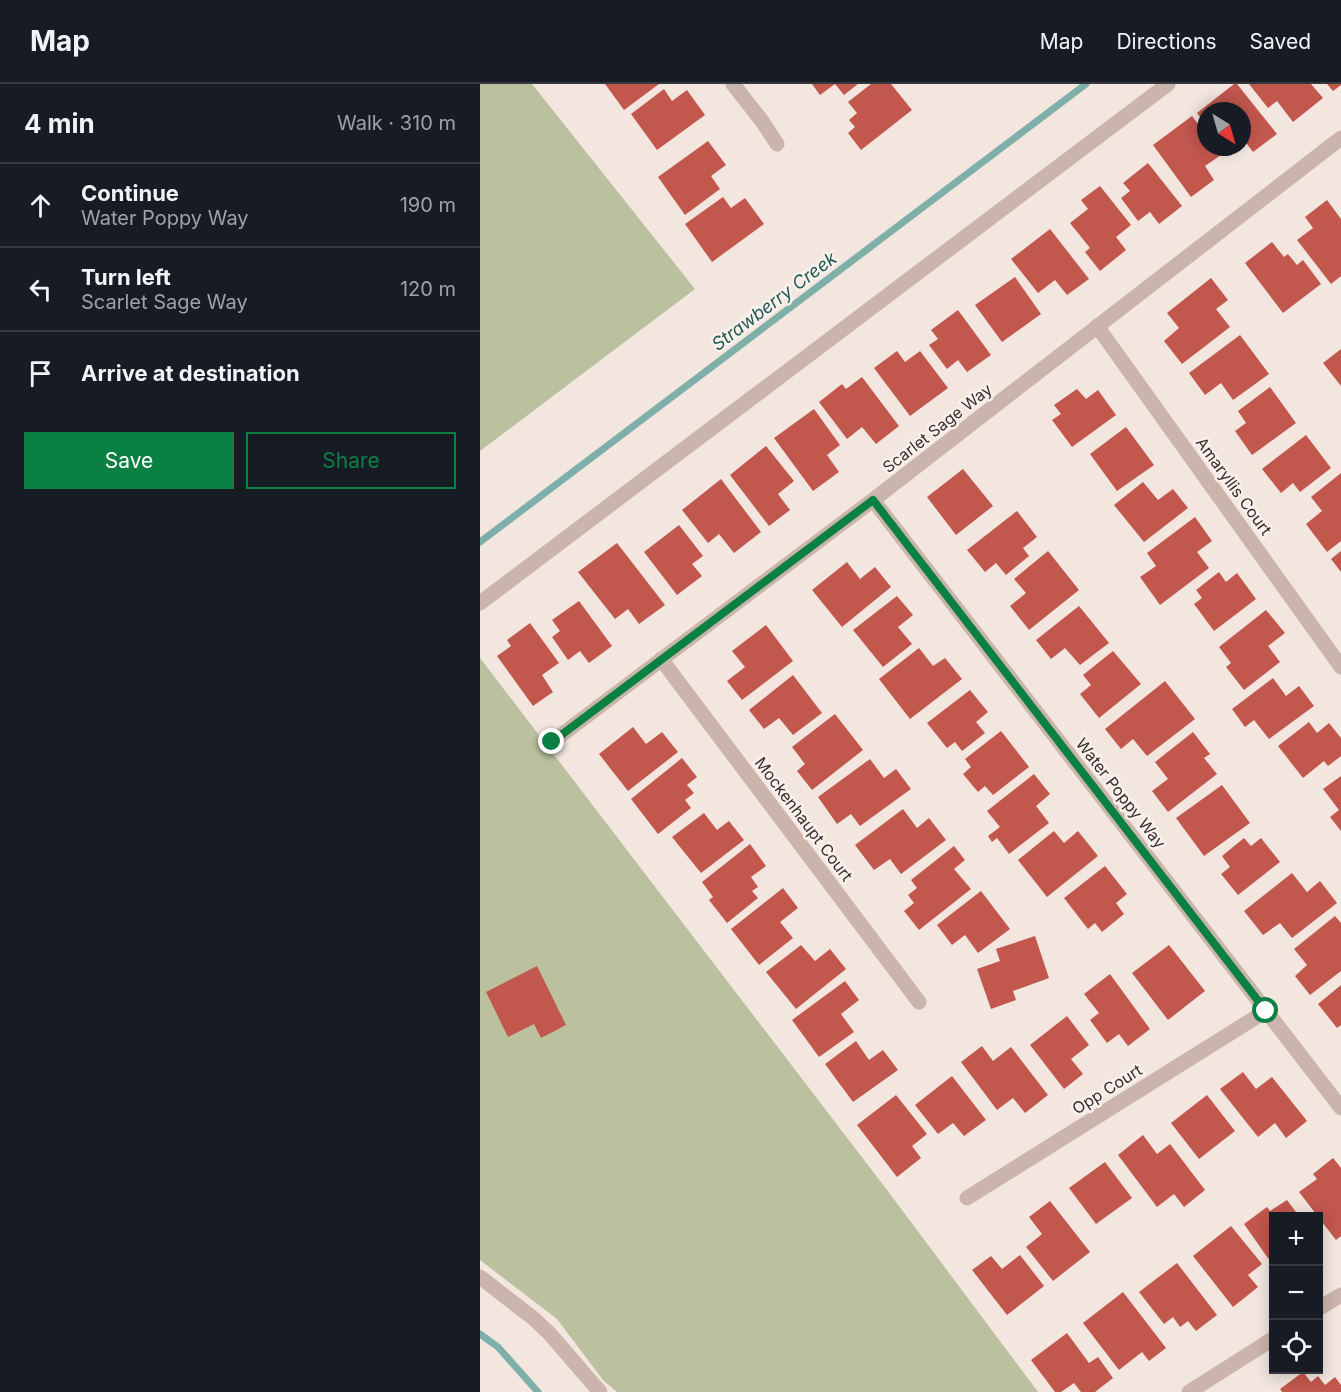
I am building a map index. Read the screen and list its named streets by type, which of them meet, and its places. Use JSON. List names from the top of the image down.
{
  "streets": {
    "street": [
      "Scarlet Sage Way",
      "Amaryllis Court",
      "Water Poppy Way",
      "Mockenhaupt Court",
      "Opp Court"
    ]
  },
  "crossings": [
    ["Scarlet Sage Way", "Amaryllis Court"],
    ["Scarlet Sage Way", "Water Poppy Way"],
    ["Scarlet Sage Way", "Mockenhaupt Court"],
    ["Water Poppy Way", "Opp Court"]
  ],
  "water": ["Strawberry Creek"],
  "north": "bottom right",
  "page": {
    "header": "Map",
    "nav": ["Map", "Directions", "Saved"],
    "heading": ["4 min", "Walk · 310 m"],
    "list": [
      ["Continue", "Water Poppy Way", "190 m"],
      ["Turn left", "Scarlet Sage Way", "120 m"],
      "Arrive at destination"
    ],
    "buttons": ["Save", "Share"],
    "map_buttons": ["+", "−"]
  }
}
